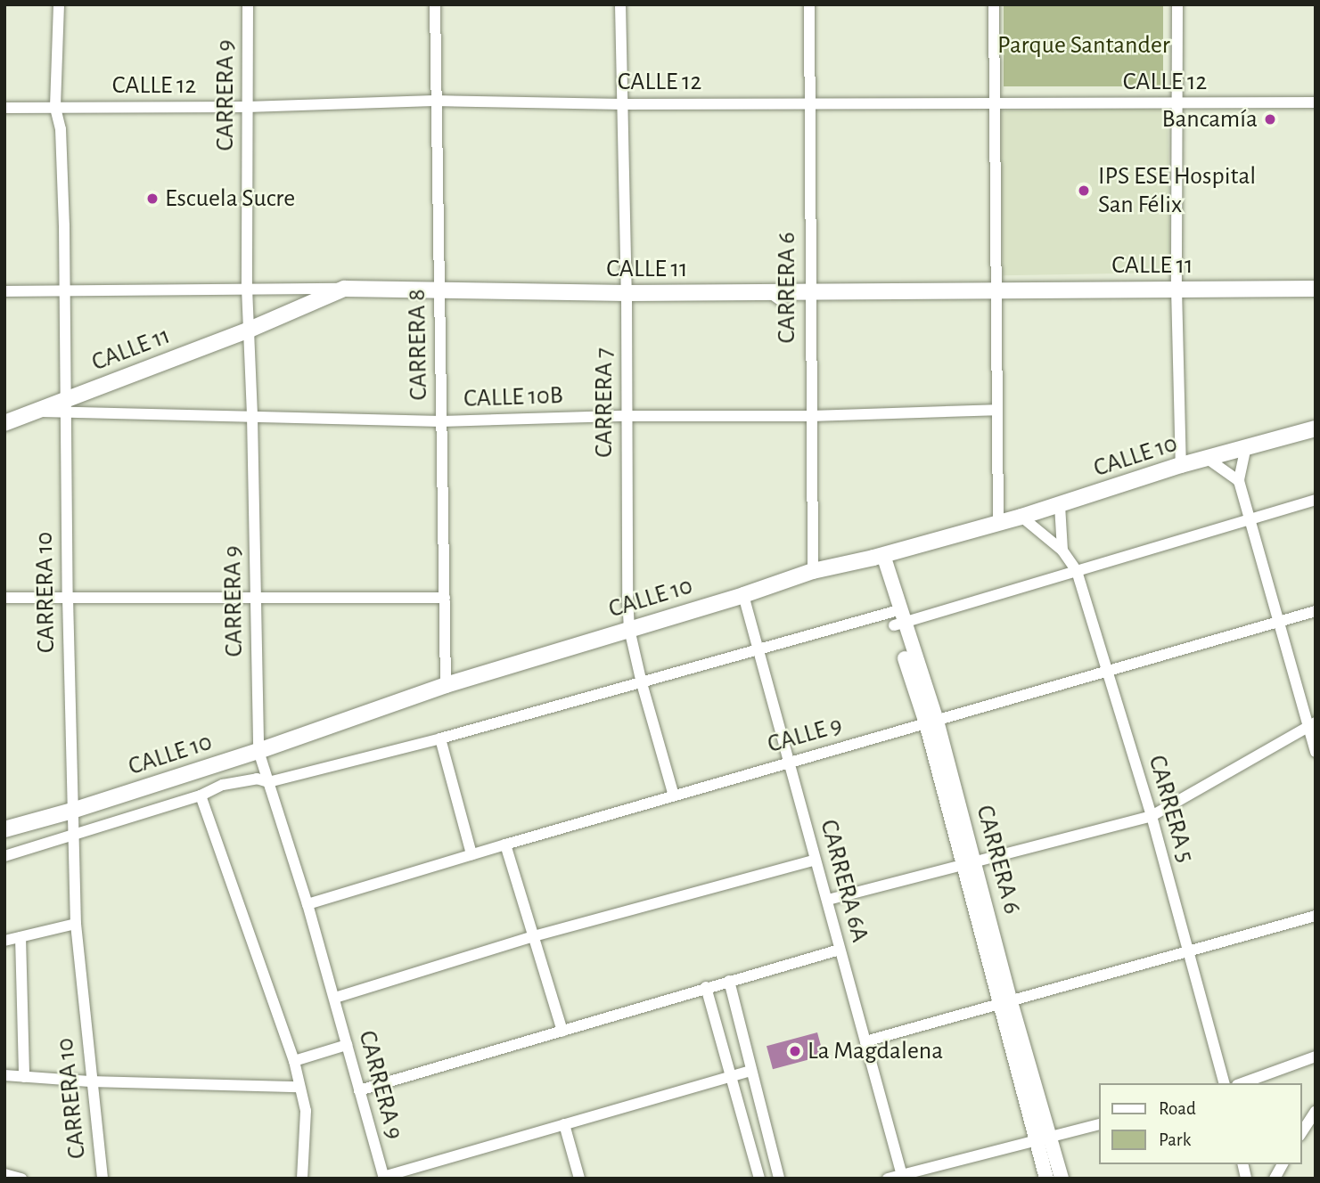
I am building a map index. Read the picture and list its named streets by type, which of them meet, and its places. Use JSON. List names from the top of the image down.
{
  "streets": {
    "main road": ["CALLE 11", "CALLE 10"],
    "street": [
      "CALLE 12",
      "CARRERA 9",
      "CARRERA 6",
      "CARRERA 8",
      "CALLE 10B",
      "CARRERA 7",
      "CARRERA 10",
      "CALLE 9",
      "CARRERA 5",
      "CARRERA 6A"
    ]
  },
  "crossings": [
    ["CALLE 12", "CARRERA 9"],
    ["CALLE 12", "CARRERA 6"],
    ["CALLE 12", "CARRERA 8"],
    ["CALLE 12", "CARRERA 7"],
    ["CALLE 12", "CARRERA 10"],
    ["CARRERA 9", "CALLE 11"],
    ["CARRERA 9", "CALLE 10B"],
    ["CARRERA 9", "CALLE 10"],
    ["CARRERA 9", "CALLE 9"],
    ["CALLE 11", "CARRERA 6"],
    ["CALLE 11", "CARRERA 8"],
    ["CALLE 11", "CALLE 10B"],
    ["CALLE 11", "CARRERA 7"],
    ["CALLE 11", "CARRERA 10"],
    ["CARRERA 6", "CALLE 10B"],
    ["CARRERA 6", "CALLE 10"],
    ["CARRERA 6", "CALLE 9"],
    ["CARRERA 8", "CALLE 10B"],
    ["CARRERA 8", "CALLE 10"],
    ["CALLE 10B", "CARRERA 7"],
    ["CALLE 10B", "CARRERA 10"],
    ["CARRERA 7", "CALLE 10"],
    ["CARRERA 7", "CALLE 9"],
    ["CALLE 10", "CARRERA 10"],
    ["CALLE 10", "CARRERA 5"],
    ["CALLE 10", "CARRERA 6A"],
    ["CALLE 9", "CARRERA 5"],
    ["CALLE 9", "CARRERA 6A"]
  ],
  "parks": ["Parque Santander"],
  "places": [
    "Bancamía",
    "IPS ESE Hospital San Félix",
    "Escuela Sucre",
    "La Magdalena"
  ],
  "legend": ["Road", "Park"]
}
